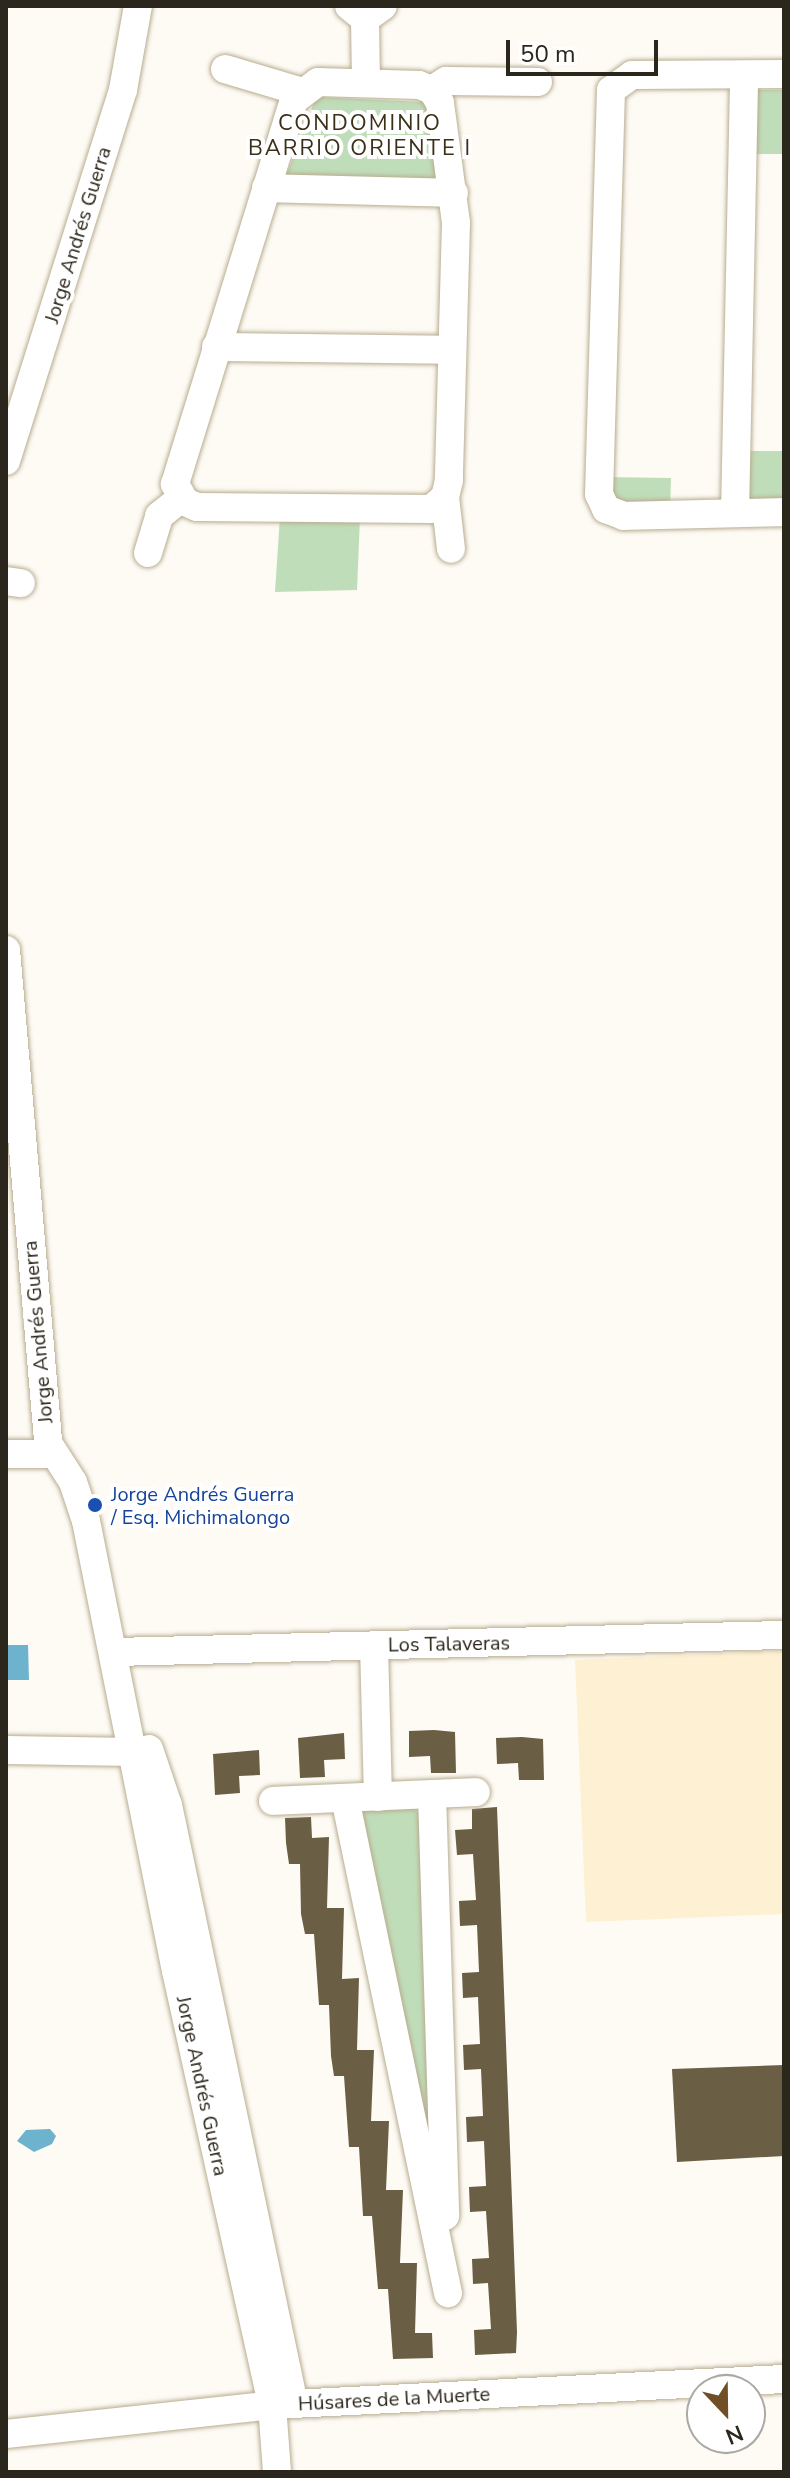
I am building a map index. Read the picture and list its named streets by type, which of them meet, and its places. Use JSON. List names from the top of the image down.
{
  "streets": {
    "street": ["Jorge Andrés Guerra", "Los Talaveras", "Húsares de la Muerte"]
  },
  "crossings": [
    ["Jorge Andrés Guerra", "Los Talaveras"],
    ["Jorge Andrés Guerra", "Húsares de la Muerte"]
  ],
  "districts": ["CONDOMINIO BARRIO ORIENTE I"],
  "places": ["Jorge Andrés Guerra / Esq. Michimalongo"],
  "scale_bar": "50 m",
  "north": "bottom"
}
